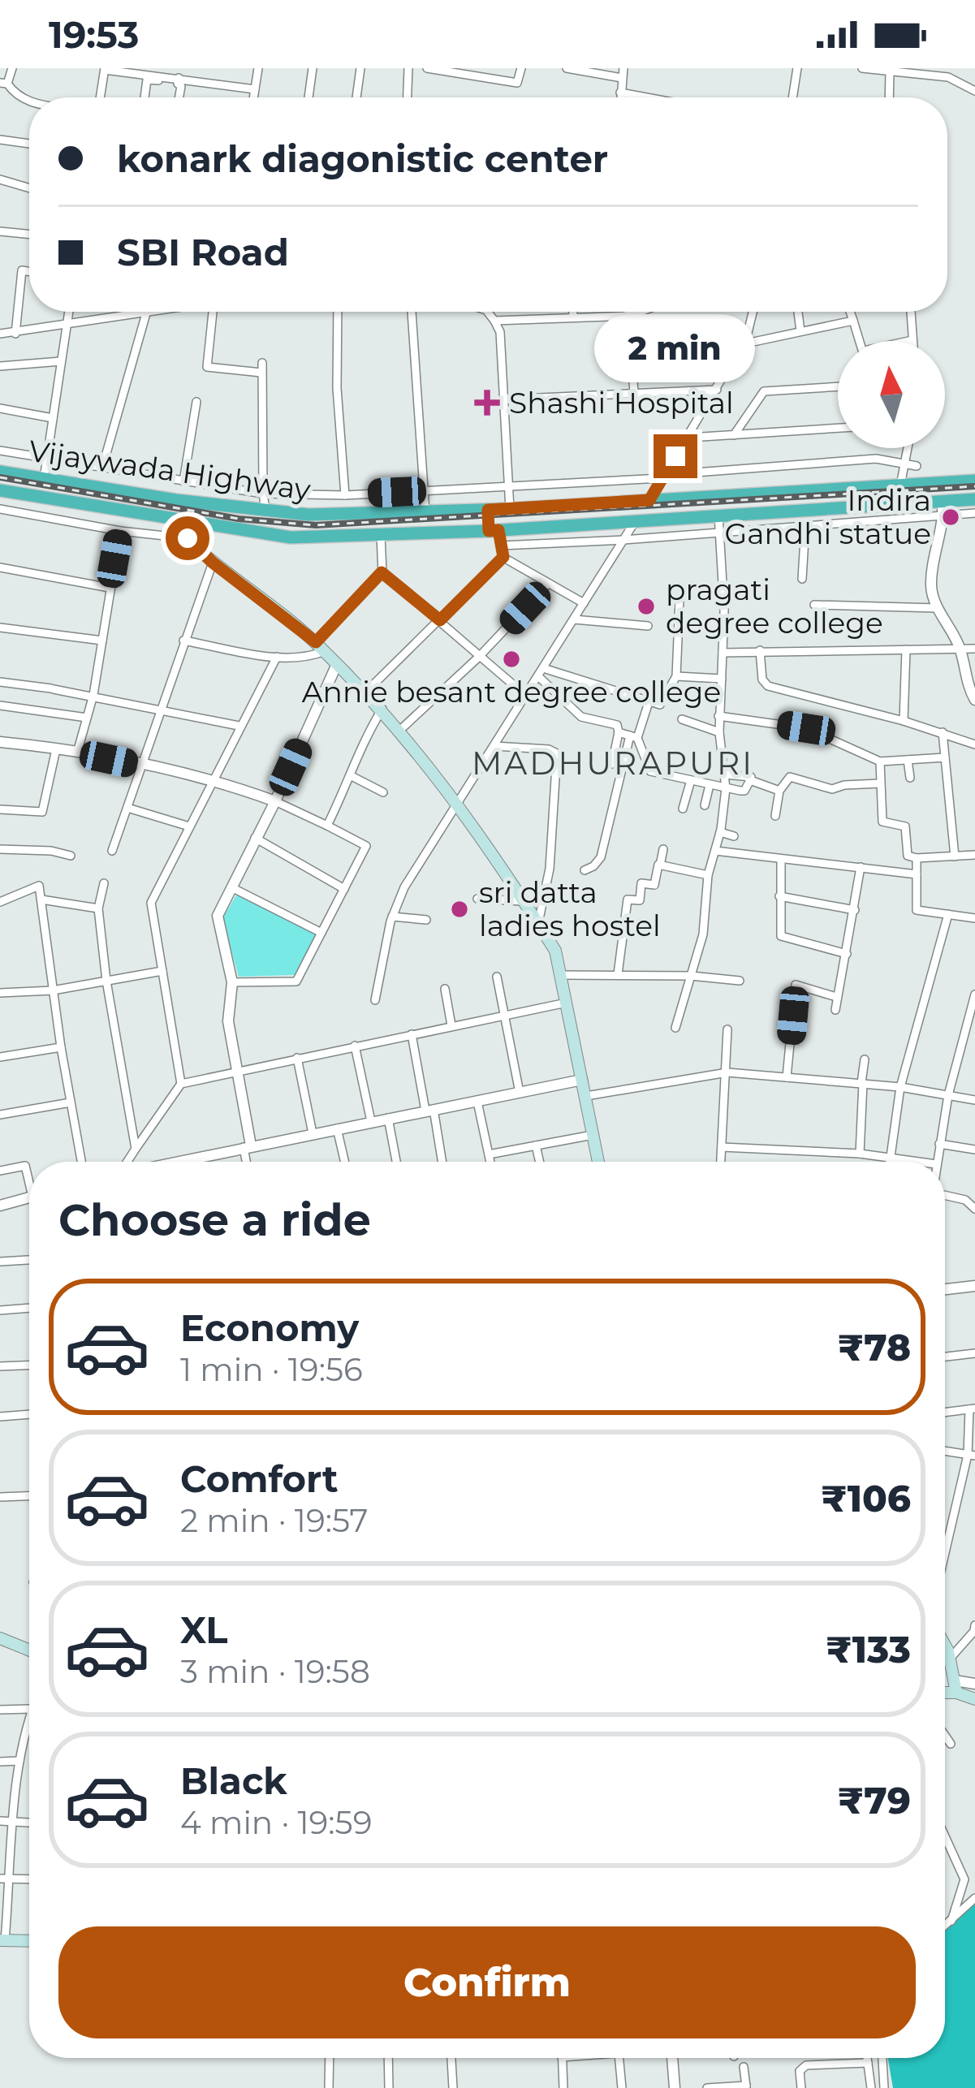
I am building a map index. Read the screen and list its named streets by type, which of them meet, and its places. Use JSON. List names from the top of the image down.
{
  "streets": {
    "highway": ["Vijaywada Highway"]
  },
  "districts": ["MADHURAPURI"],
  "places": {
    "health": ["Shashi Hospital"],
    "other": [
      "Indira Gandhi statue",
      "pragati degree college",
      "Annie besant degree college",
      "sri datta ladies hostel"
    ]
  },
  "north": "top",
  "page": {
    "status": "19:53",
    "banner": ["konark diagonistic center", "SBI Road"],
    "bubble": "2 min",
    "heading": "Choose a ride",
    "list": [
      {
        "name": "Economy",
        "note": "1 min · 19:56",
        "value": "₹78"
      },
      {
        "name": "Comfort",
        "note": "2 min · 19:57",
        "value": "₹106"
      },
      {
        "name": "XL",
        "note": "3 min · 19:58",
        "value": "₹133"
      },
      {
        "name": "Black",
        "note": "4 min · 19:59",
        "value": "₹79"
      }
    ],
    "buttons": "Confirm"
  }
}
